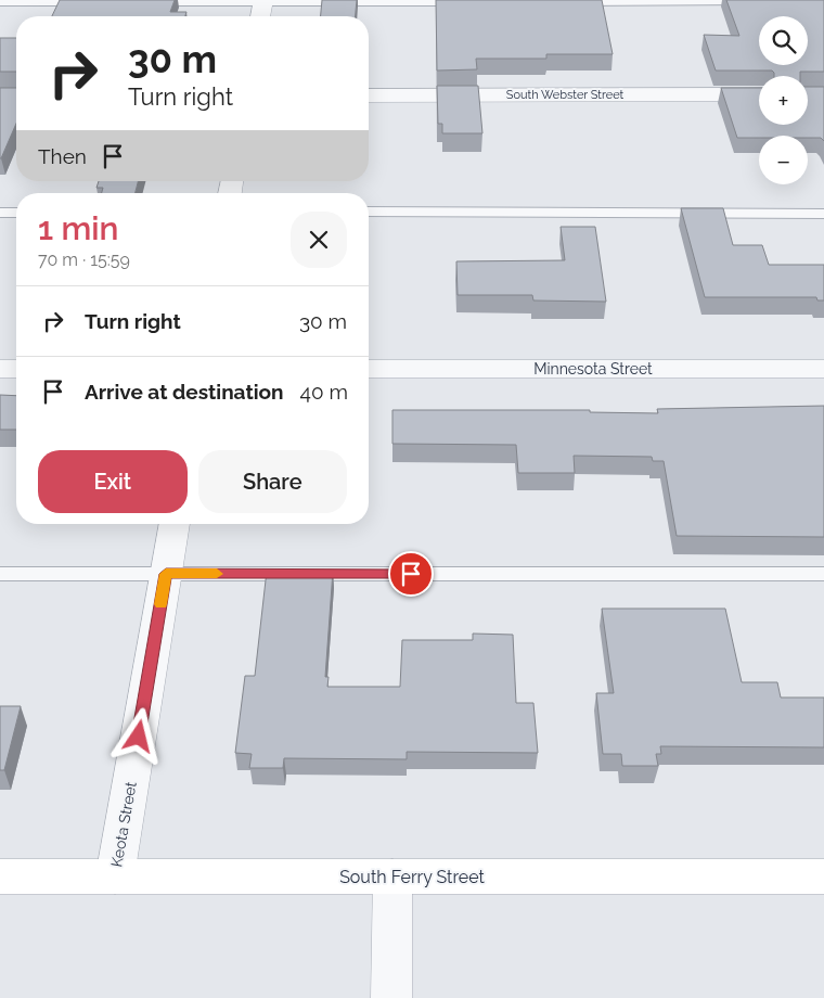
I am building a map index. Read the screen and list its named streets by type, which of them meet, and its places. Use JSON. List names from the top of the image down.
{
  "streets": {
    "street": [
      "South Webster Street",
      "Minnesota Street",
      "Keota Street",
      "South Ferry Street"
    ]
  },
  "crossings": [
    ["Keota Street", "South Ferry Street"]
  ],
  "page": {
    "map_buttons": ["+", "−"],
    "turn": ["30 m", "Turn right"],
    "then": "Then",
    "heading": ["1 min", "70 m · 15:59"],
    "list": [
      {
        "name": "Turn right",
        "value": "30 m"
      },
      {
        "name": "Arrive at destination",
        "value": "40 m"
      }
    ],
    "buttons": ["Exit", "Share"]
  }
}
